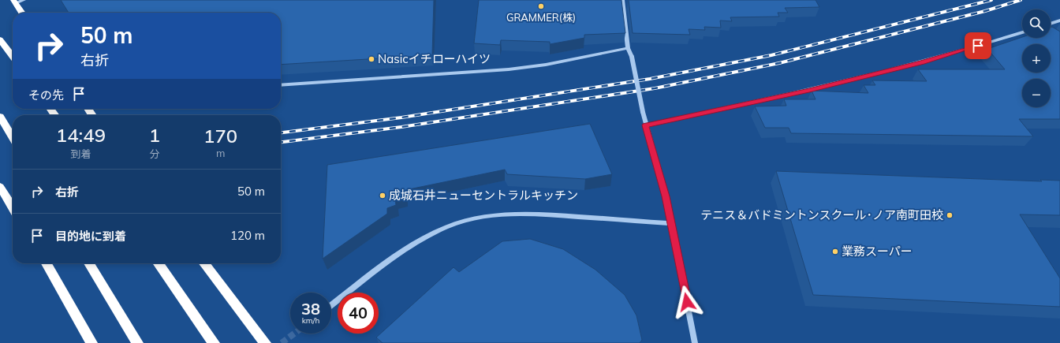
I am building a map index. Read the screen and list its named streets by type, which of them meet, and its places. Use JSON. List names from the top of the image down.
{
  "places": [
    "GRAMMER(株)",
    "Nasicイチローハイツ",
    "成城石井ニューセントラルキッチン",
    "テニス＆バドミントンスクール･ノア南町田校",
    "業務スーパー"
  ],
  "page": {
    "map_buttons": ["+", "−"],
    "turn": ["50 m", "右折"],
    "then": "その先",
    "eta": [
      "14:49",
      "到着",
      "1",
      "分",
      "170",
      "m"
    ],
    "list": [
      {
        "name": "右折",
        "value": "50 m"
      },
      {
        "name": "目的地に到着",
        "value": "120 m"
      }
    ],
    "speed": "38 km/h",
    "limit": "40"
  }
}
